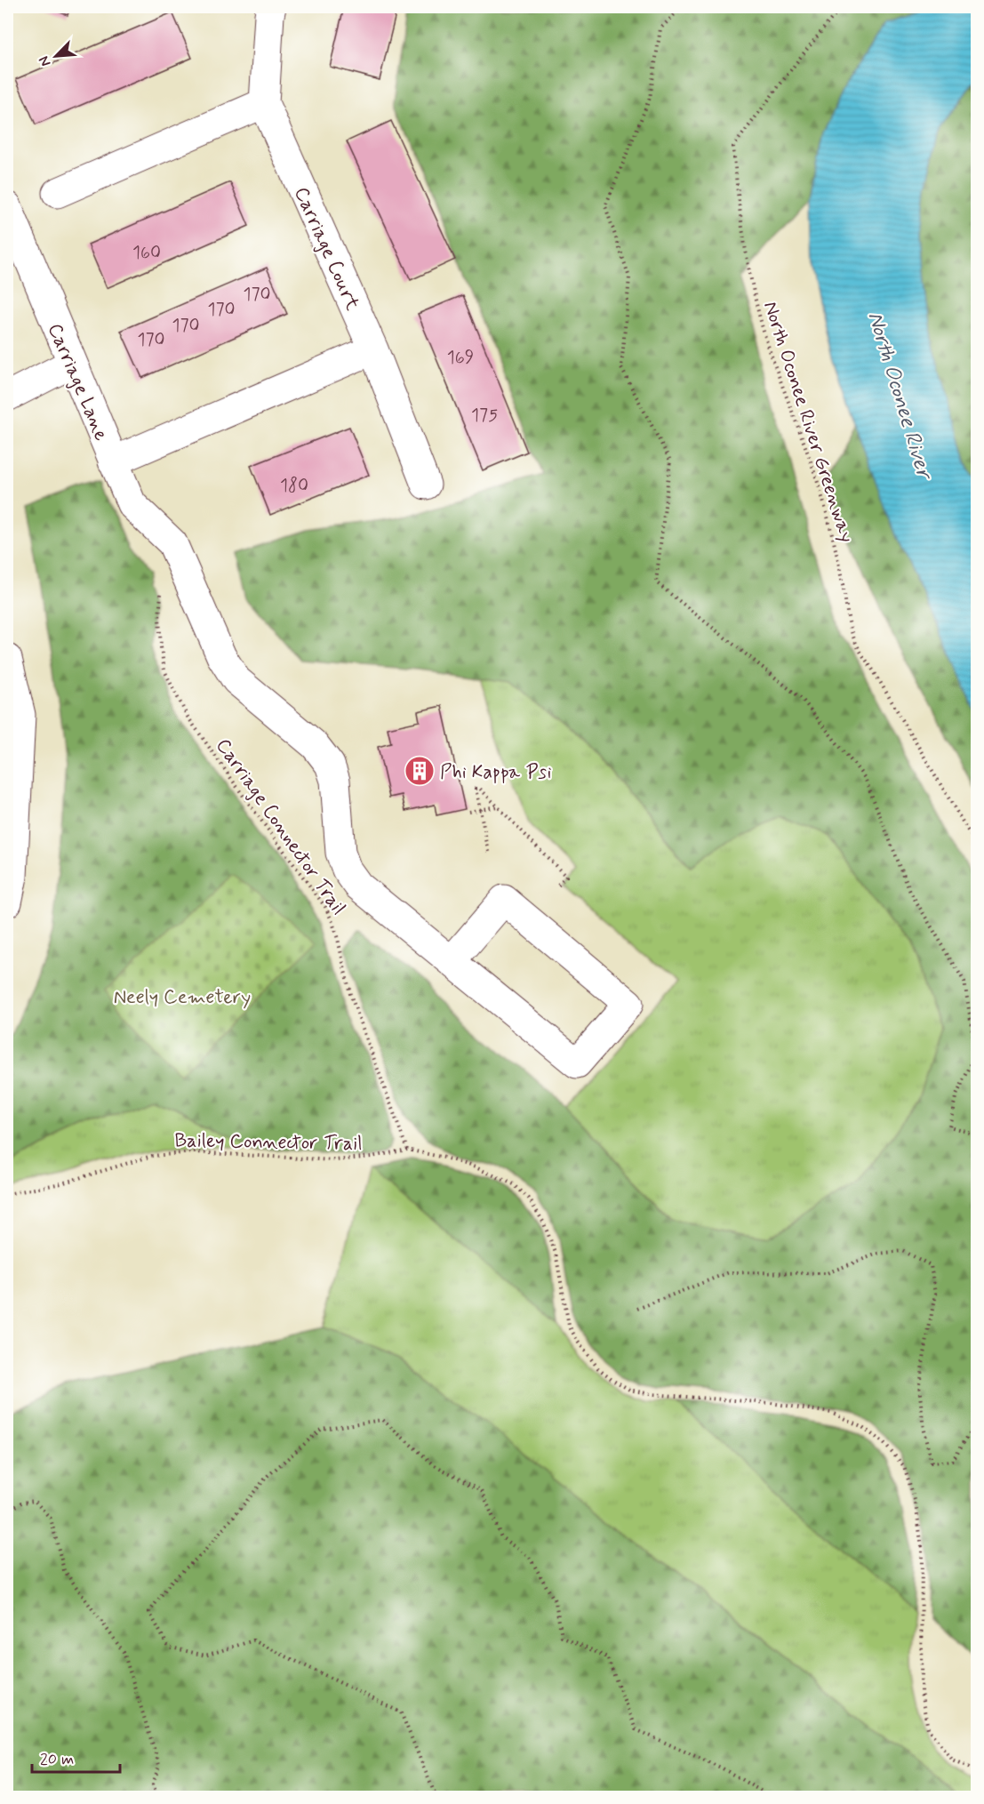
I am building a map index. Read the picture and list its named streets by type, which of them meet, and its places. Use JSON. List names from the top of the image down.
{
  "streets": {
    "street": ["Carriage Court", "Carriage Lane"],
    "path": ["North Oconee River Greenway", "Carriage Connector Trail", "Bailey Connector Trail"]
  },
  "crossings": [
    ["Carriage Connector Trail", "Bailey Connector Trail"]
  ],
  "water": ["North Oconee River"],
  "parks": ["Neely Cemetery"],
  "places": {
    "building": ["Phi Kappa Psi"]
  },
  "house_numbers": [
    "160",
    "170",
    "170",
    "170",
    "170",
    "169",
    "175",
    "180"
  ],
  "scale_bar": "20 m",
  "north": "bottom left"
}
